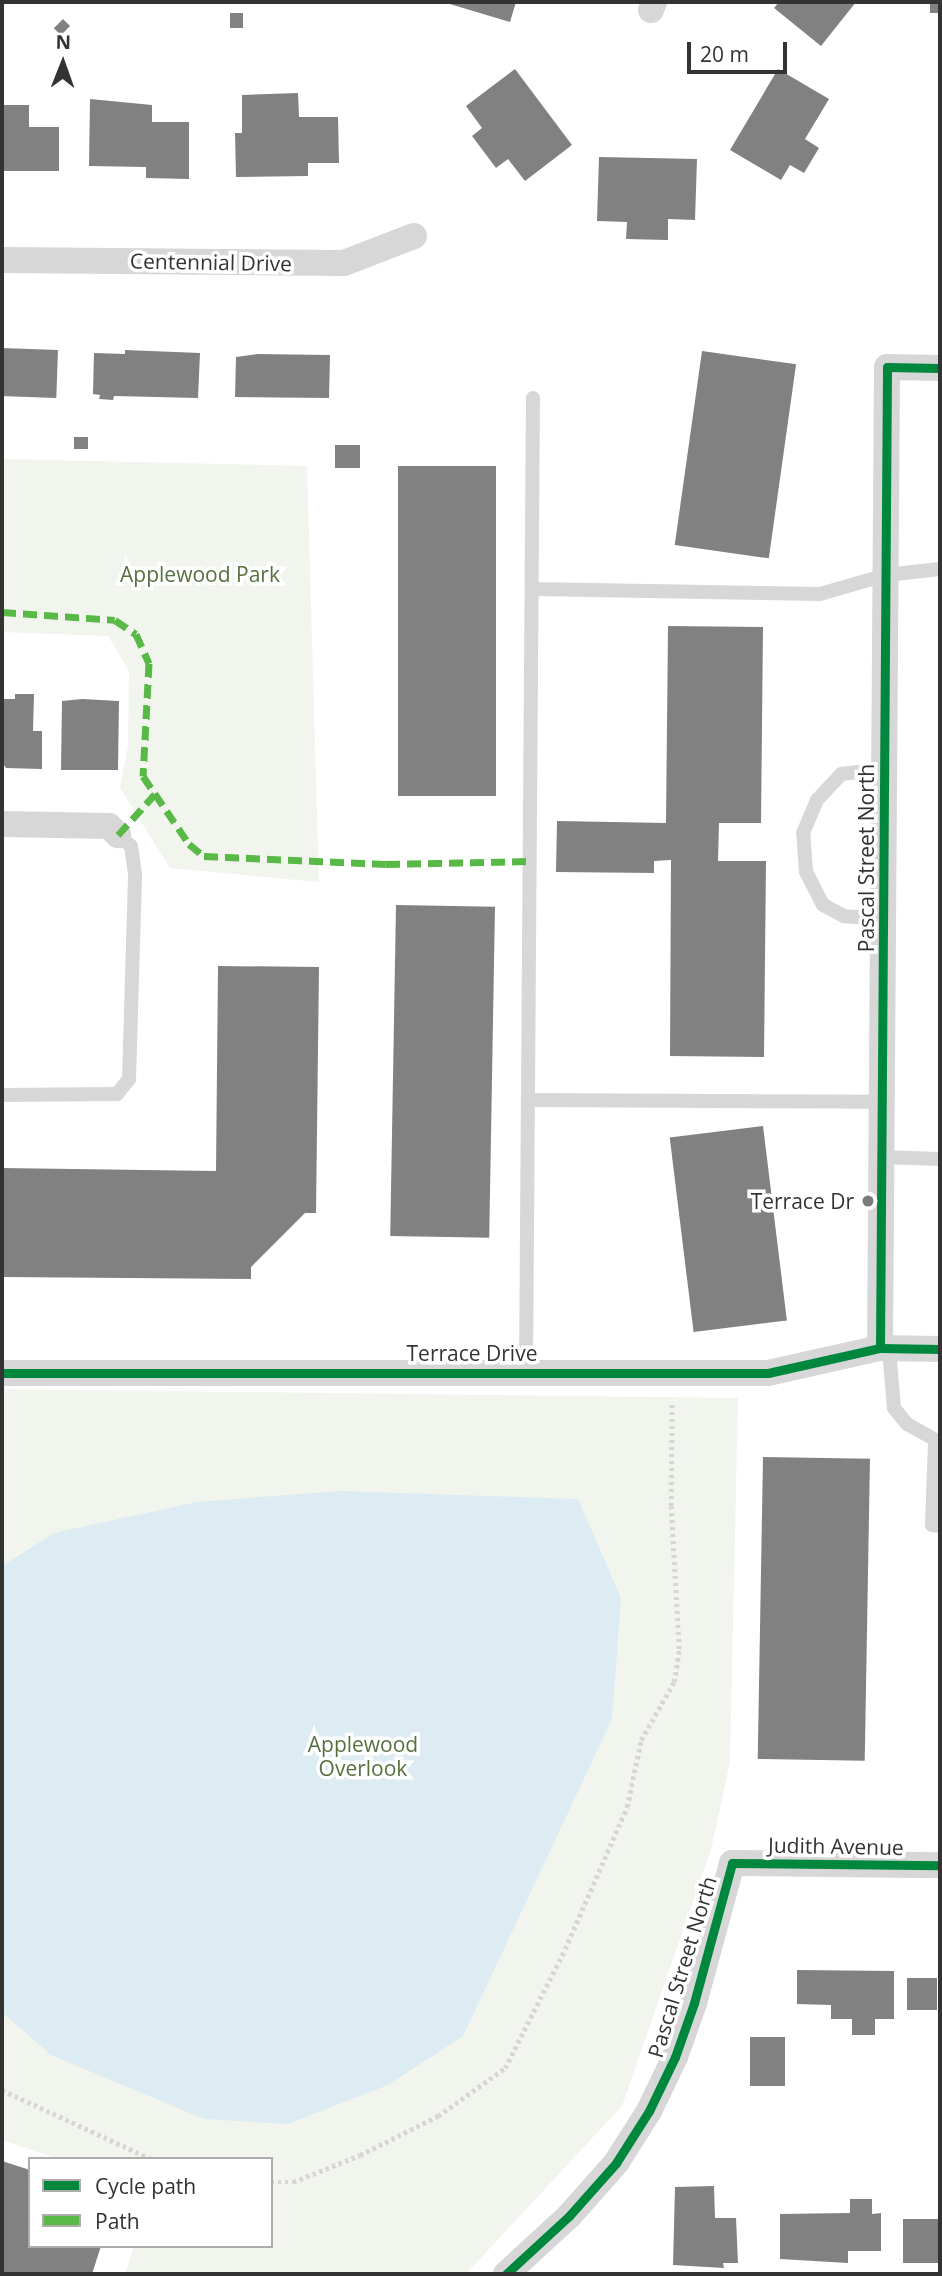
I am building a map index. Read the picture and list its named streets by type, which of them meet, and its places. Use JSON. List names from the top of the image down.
{
  "streets": {
    "street": [
      "Centennial Drive",
      "Pascal Street North",
      "Terrace Drive",
      "Judith Avenue"
    ]
  },
  "crossings": [
    ["Pascal Street North", "Terrace Drive"],
    ["Pascal Street North", "Judith Avenue"]
  ],
  "parks": ["Applewood Park", "Applewood Overlook"],
  "places": ["Terrace Dr"],
  "legend": ["Cycle path", "Path"],
  "scale_bar": "20 m",
  "north": "top"
}
